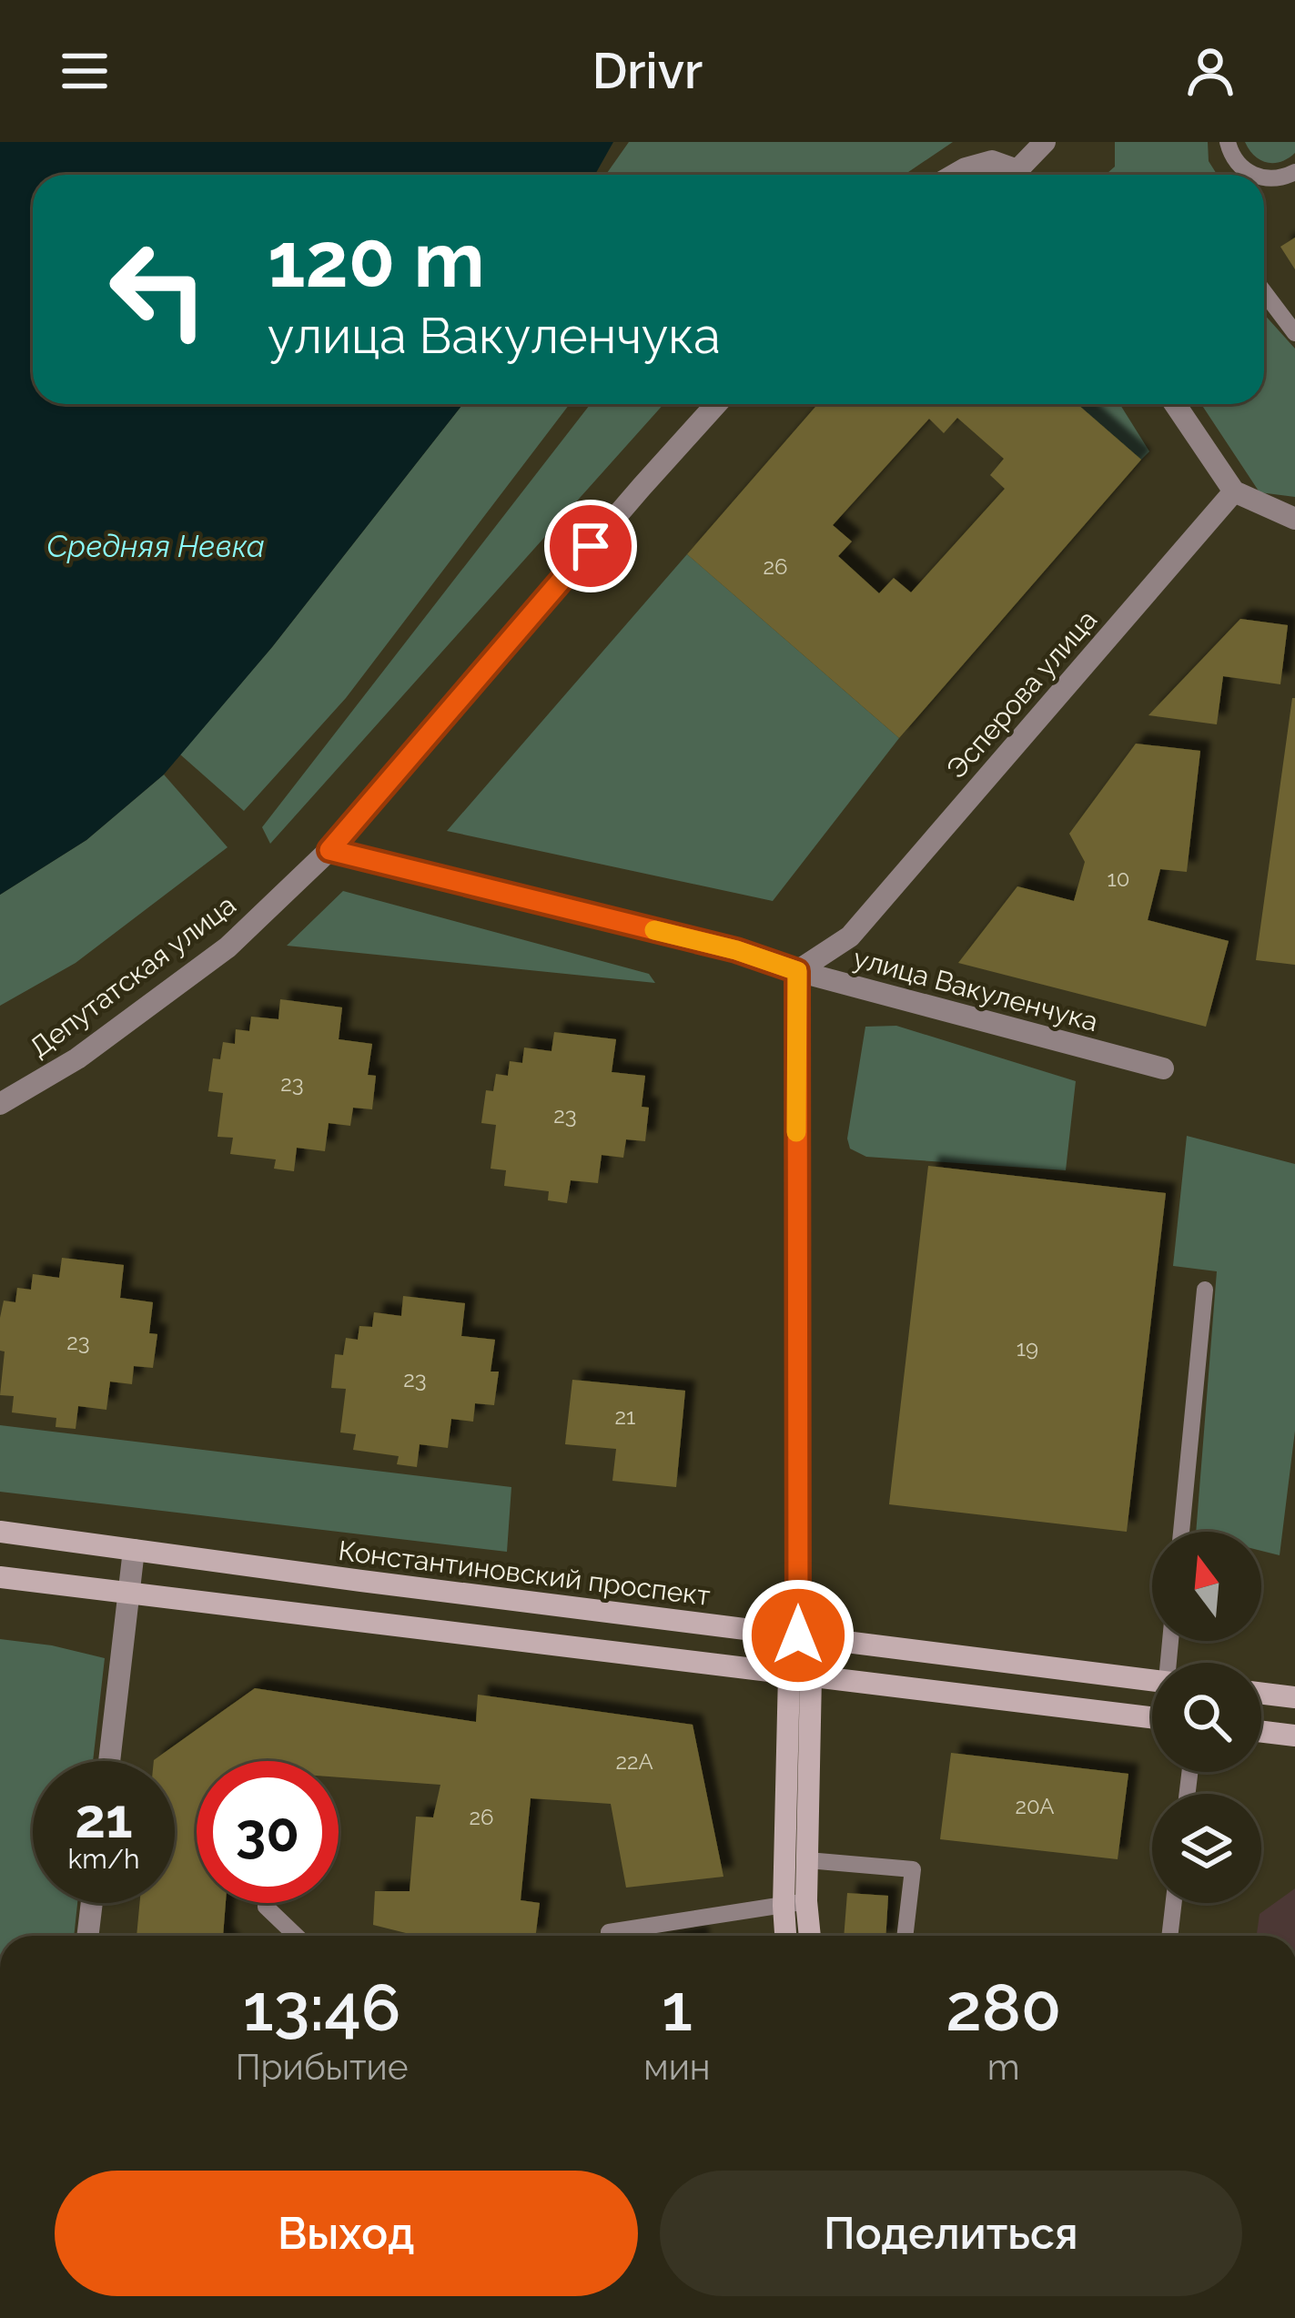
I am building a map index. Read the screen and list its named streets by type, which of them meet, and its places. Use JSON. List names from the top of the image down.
{
  "streets": {
    "street": [
      "Эсперова улица",
      "Депутатская улица",
      "улица Вакуленчука",
      "Константиновский проспект"
    ]
  },
  "crossings": [
    ["Эсперова улица", "улица Вакуленчука"],
    ["Депутатская улица", "улица Вакуленчука"]
  ],
  "water": ["Средняя Невка"],
  "house_numbers": [
    "26",
    "10",
    "23",
    "23",
    "23",
    "19",
    "23",
    "21",
    "22А",
    "20А",
    "26"
  ],
  "north": "top",
  "page": {
    "header": "Drivr",
    "turn": ["120 m", "улица Вакуленчука"],
    "speed": "21 km/h",
    "limit": "30",
    "eta": [
      "13:46",
      "Прибытие",
      "1",
      "мин",
      "280",
      "m"
    ],
    "buttons": ["Выход", "Поделиться"]
  }
}
